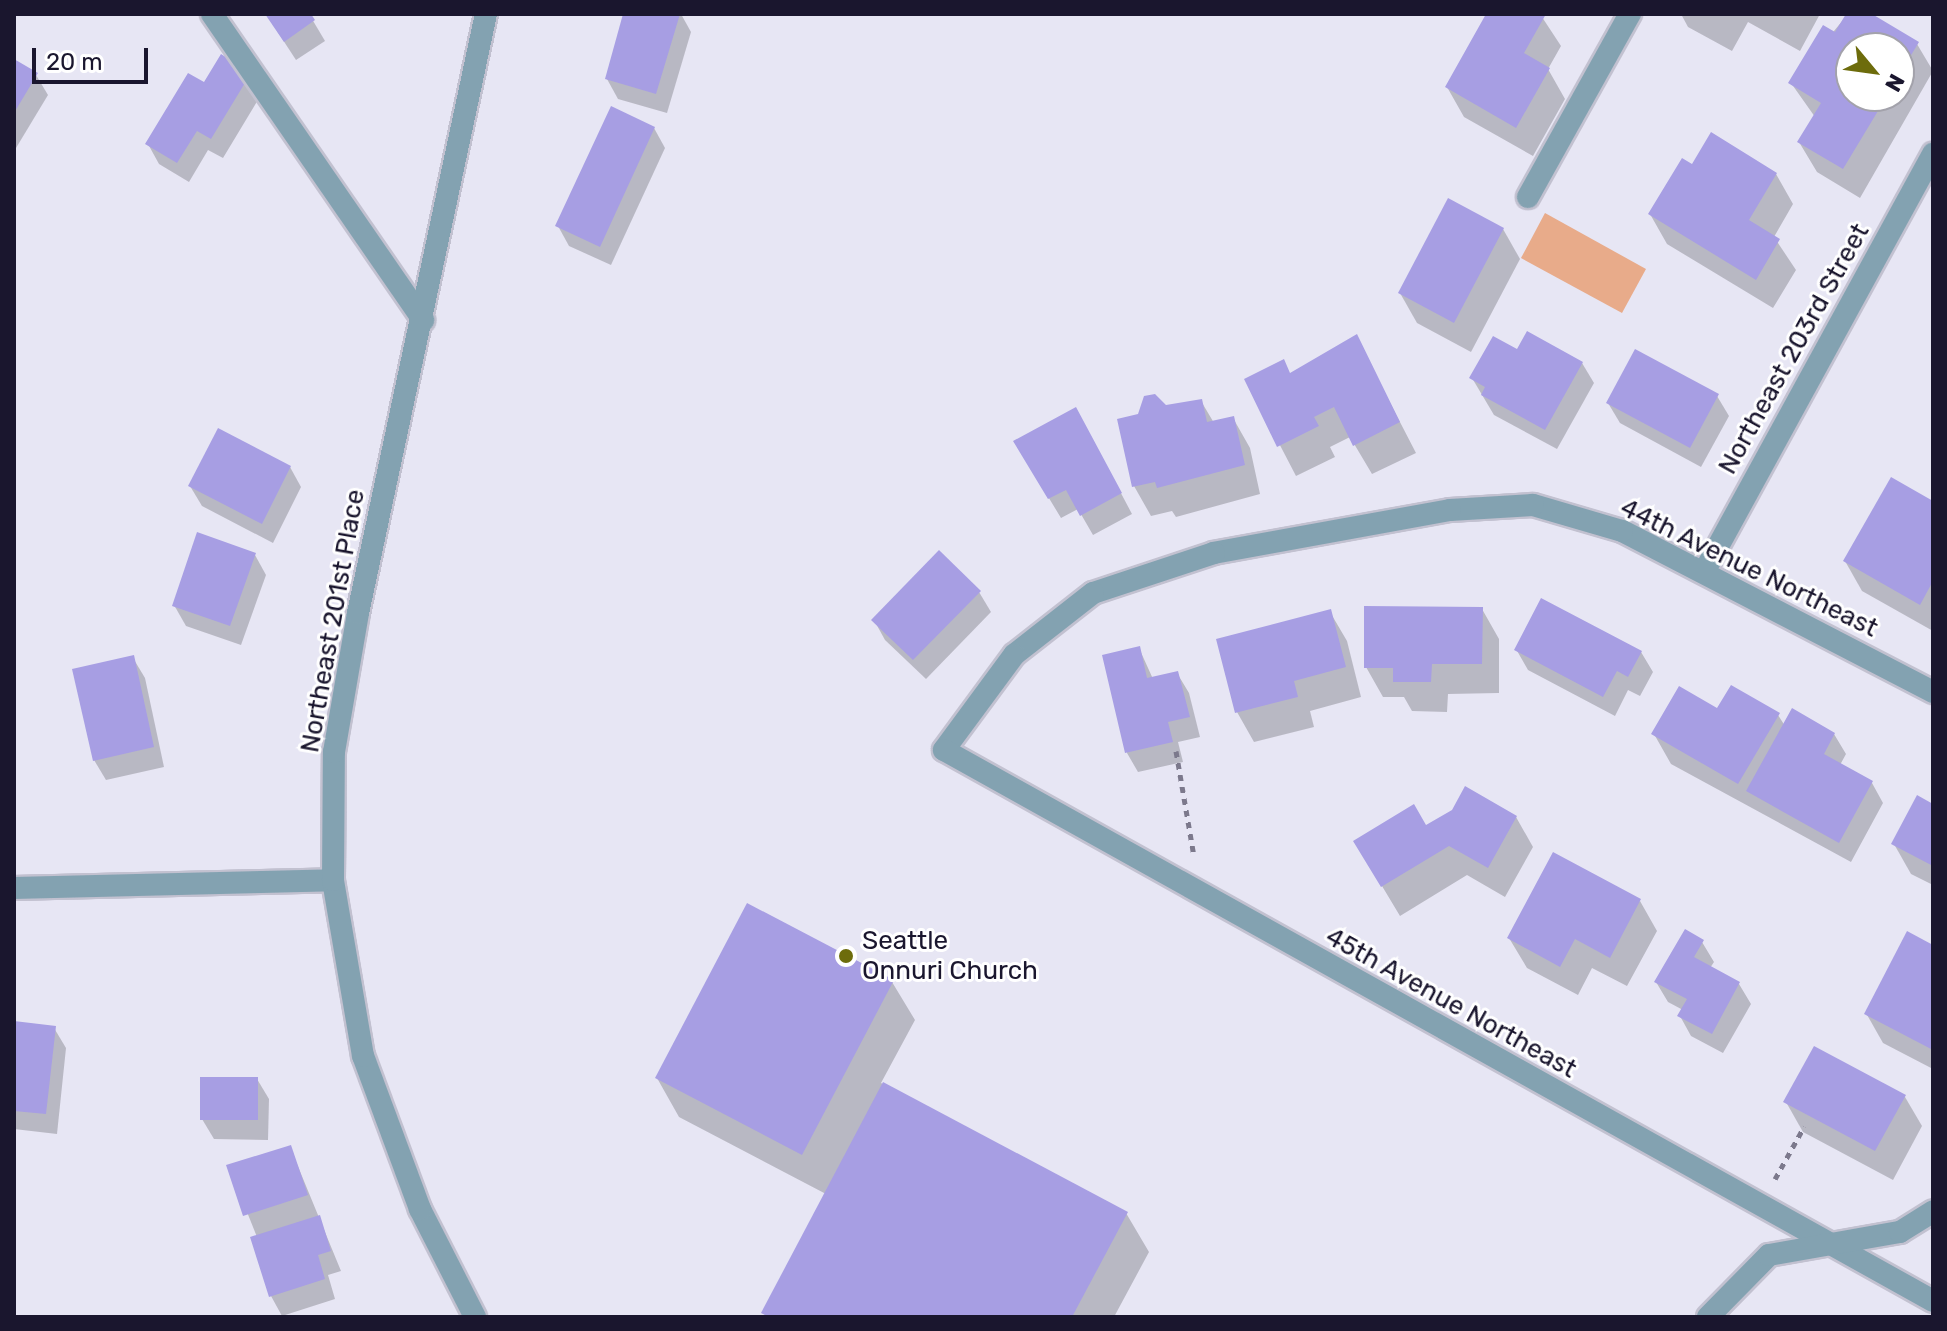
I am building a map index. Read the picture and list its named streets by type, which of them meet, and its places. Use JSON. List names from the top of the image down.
{
  "streets": {
    "street": [
      "Northeast 203rd Street",
      "44th Avenue Northeast",
      "Northeast 201st Place",
      "45th Avenue Northeast"
    ]
  },
  "crossings": [
    ["Northeast 203rd Street", "44th Avenue Northeast"],
    ["44th Avenue Northeast", "45th Avenue Northeast"]
  ],
  "places": ["Seattle Onnuri Church"],
  "scale_bar": "20 m",
  "north": "bottom right"
}
